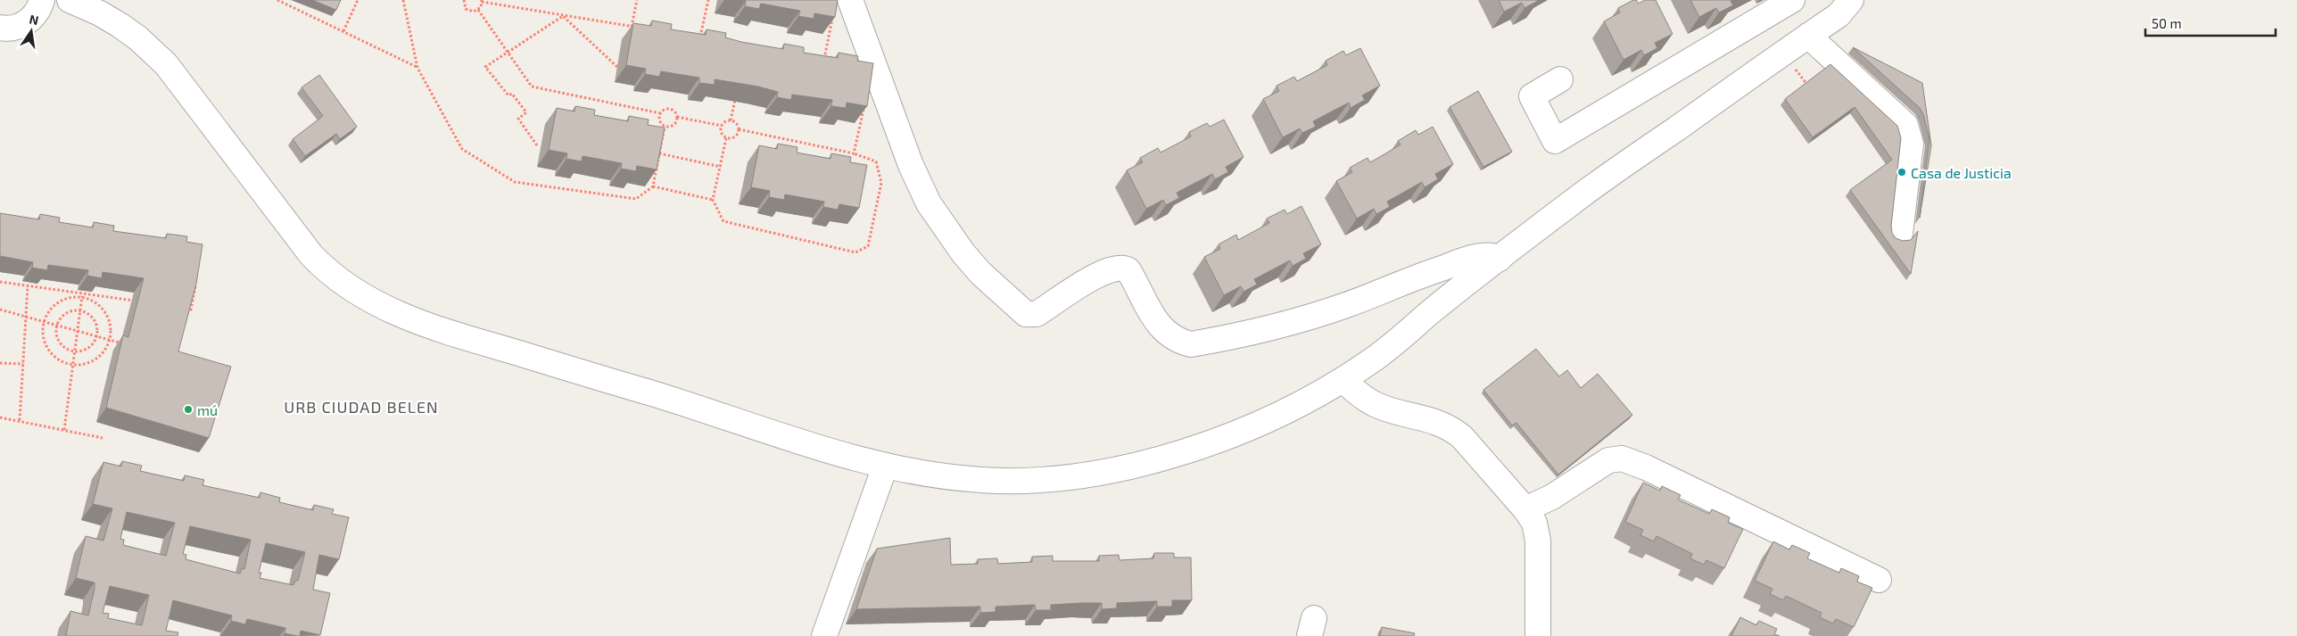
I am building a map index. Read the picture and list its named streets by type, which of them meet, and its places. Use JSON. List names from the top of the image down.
{
  "districts": ["URB CIUDAD BELEN"],
  "places": ["Casa de Justicia", "mú"],
  "scale_bar": "50 m",
  "north": "top"
}
